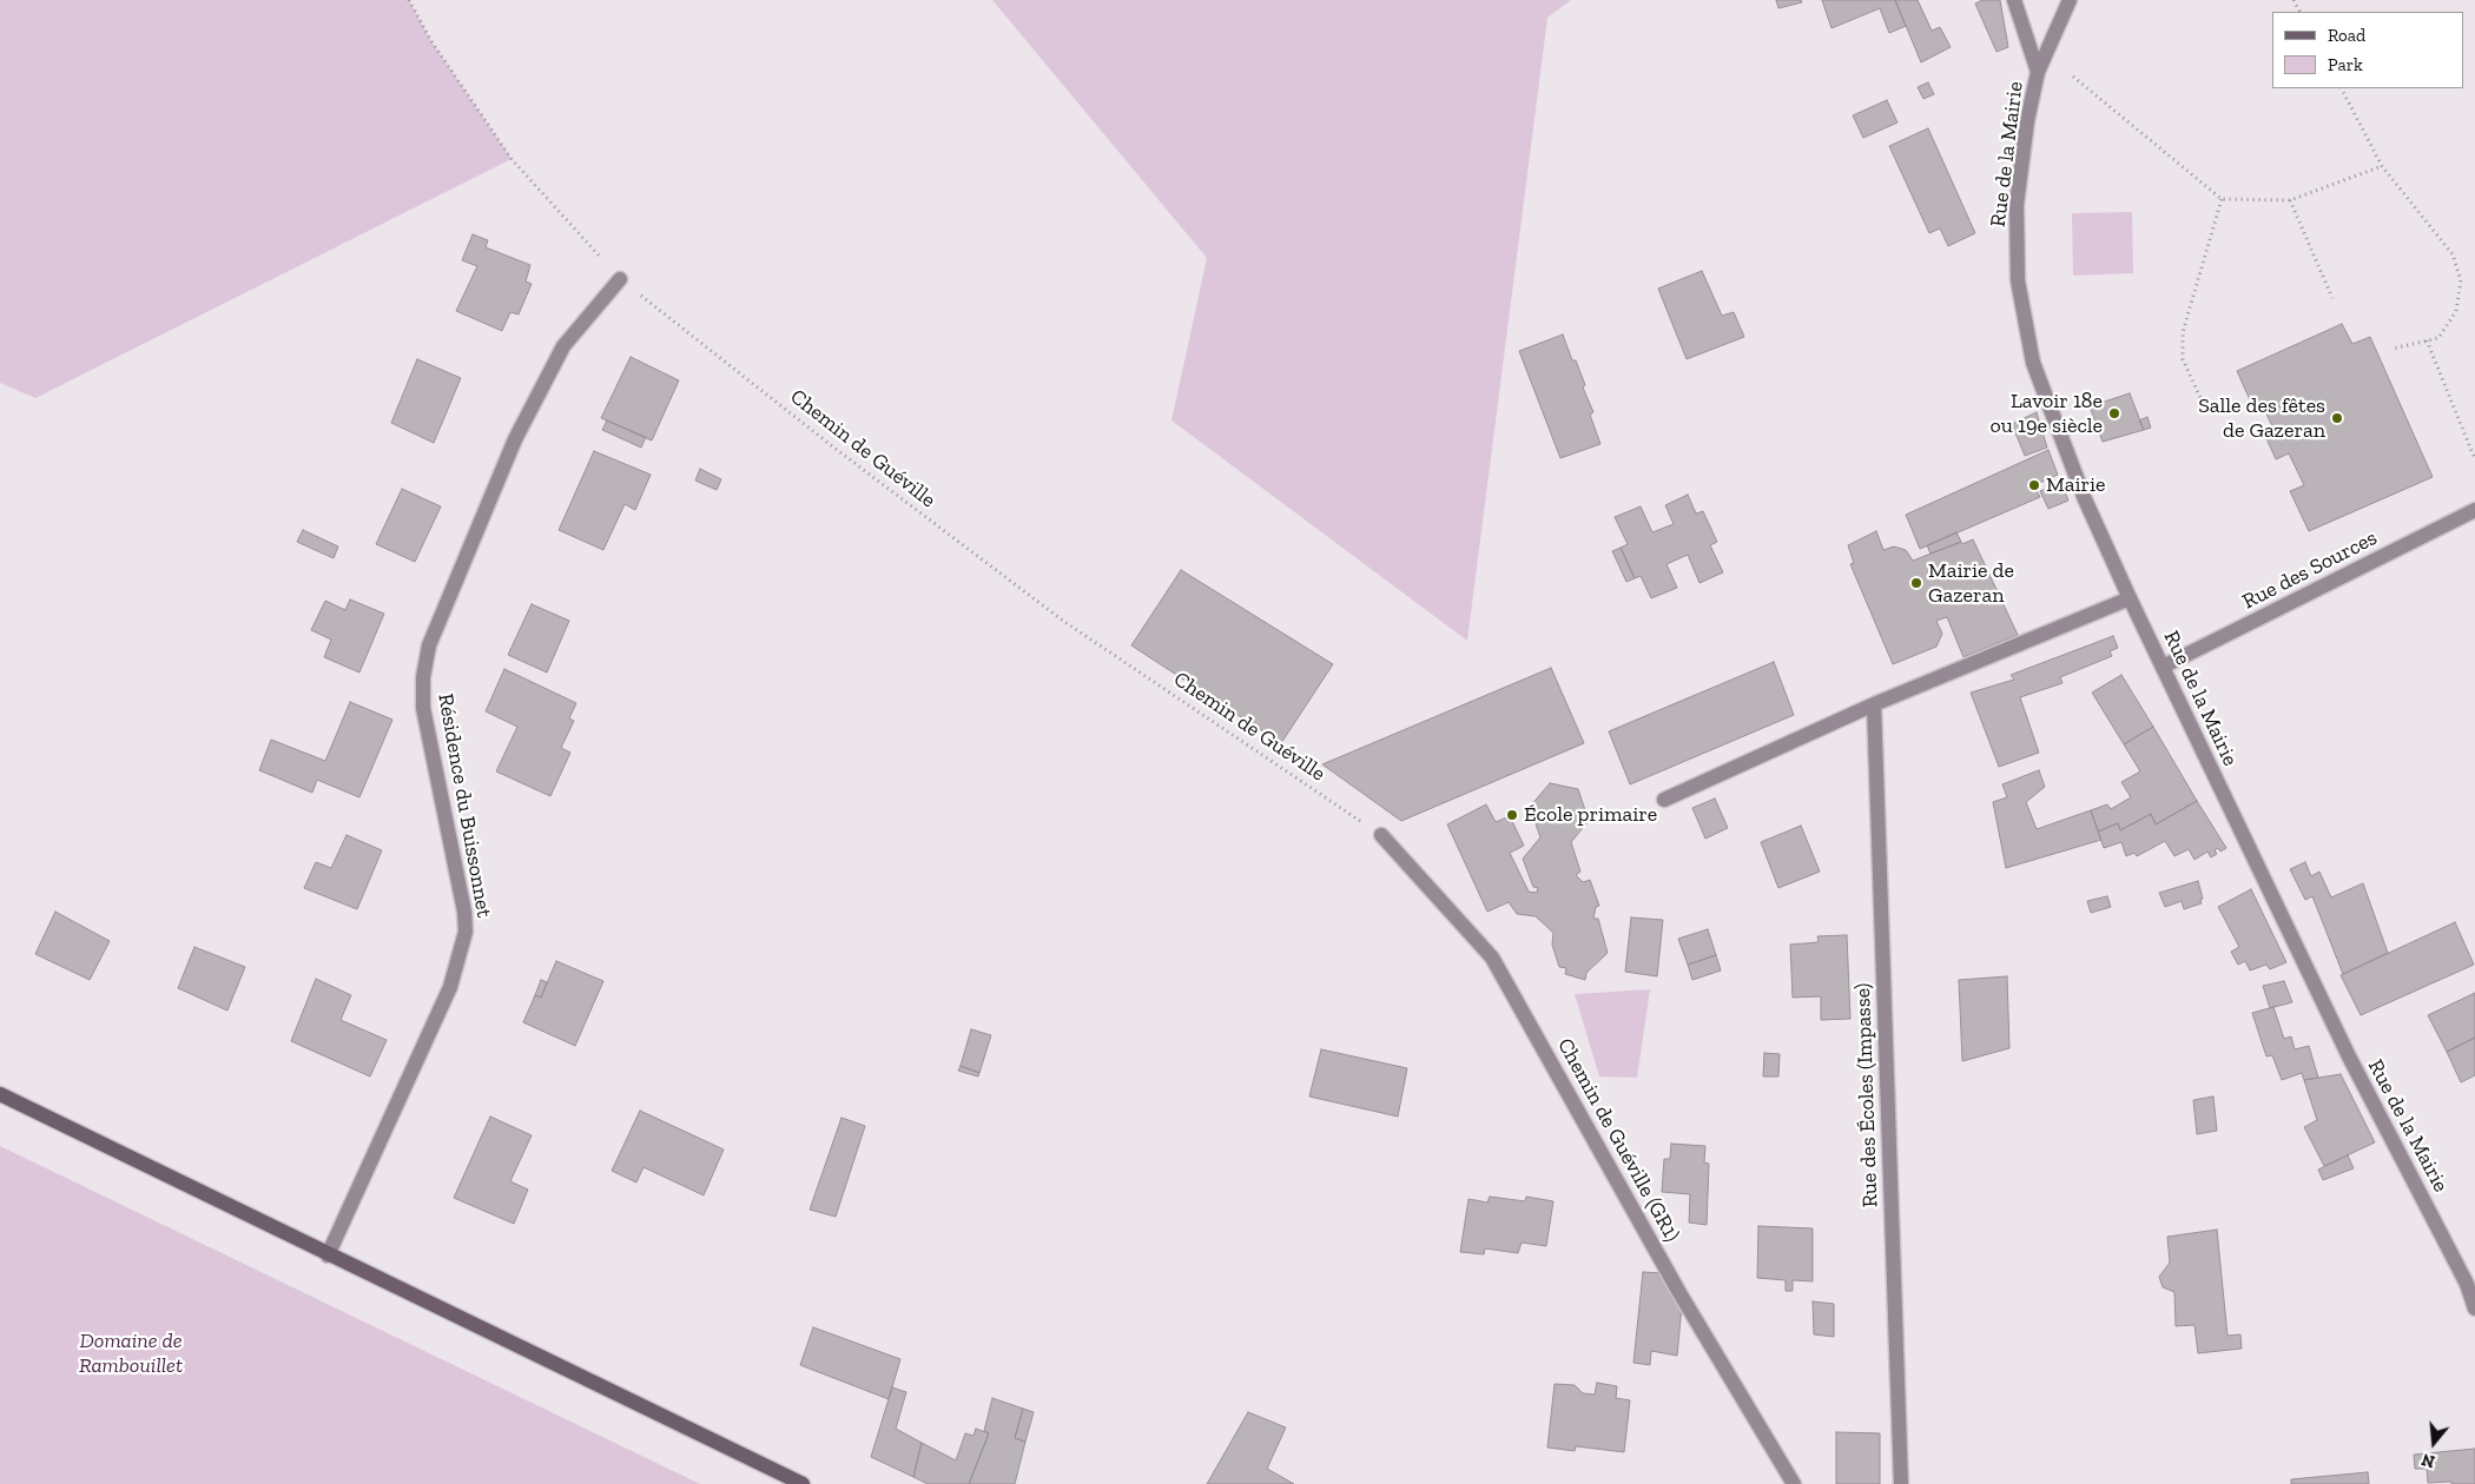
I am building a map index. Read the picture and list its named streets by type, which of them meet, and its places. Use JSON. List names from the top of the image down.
{
  "streets": {
    "street": [
      "Rue de la Mairie",
      "Rue des Sources",
      "Résidence du Buissonnet",
      "Rue des Écoles (Impasse)",
      "Chemin de Guéville (GR1)"
    ],
    "path": ["Chemin de Guéville"]
  },
  "crossings": [
    ["Rue de la Mairie", "Rue des Sources"],
    ["Chemin de Guéville", "Résidence du Buissonnet"],
    ["Chemin de Guéville", "Chemin de Guéville (GR1)"]
  ],
  "parks": ["Domaine de Rambouillet"],
  "places": [
    "Lavoir 18e ou 19e siècle",
    "Salle des fêtes de Gazeran",
    "Mairie",
    "Mairie de Gazeran",
    "École primaire"
  ],
  "legend": ["Road", "Park"],
  "north": "bottom"
}
